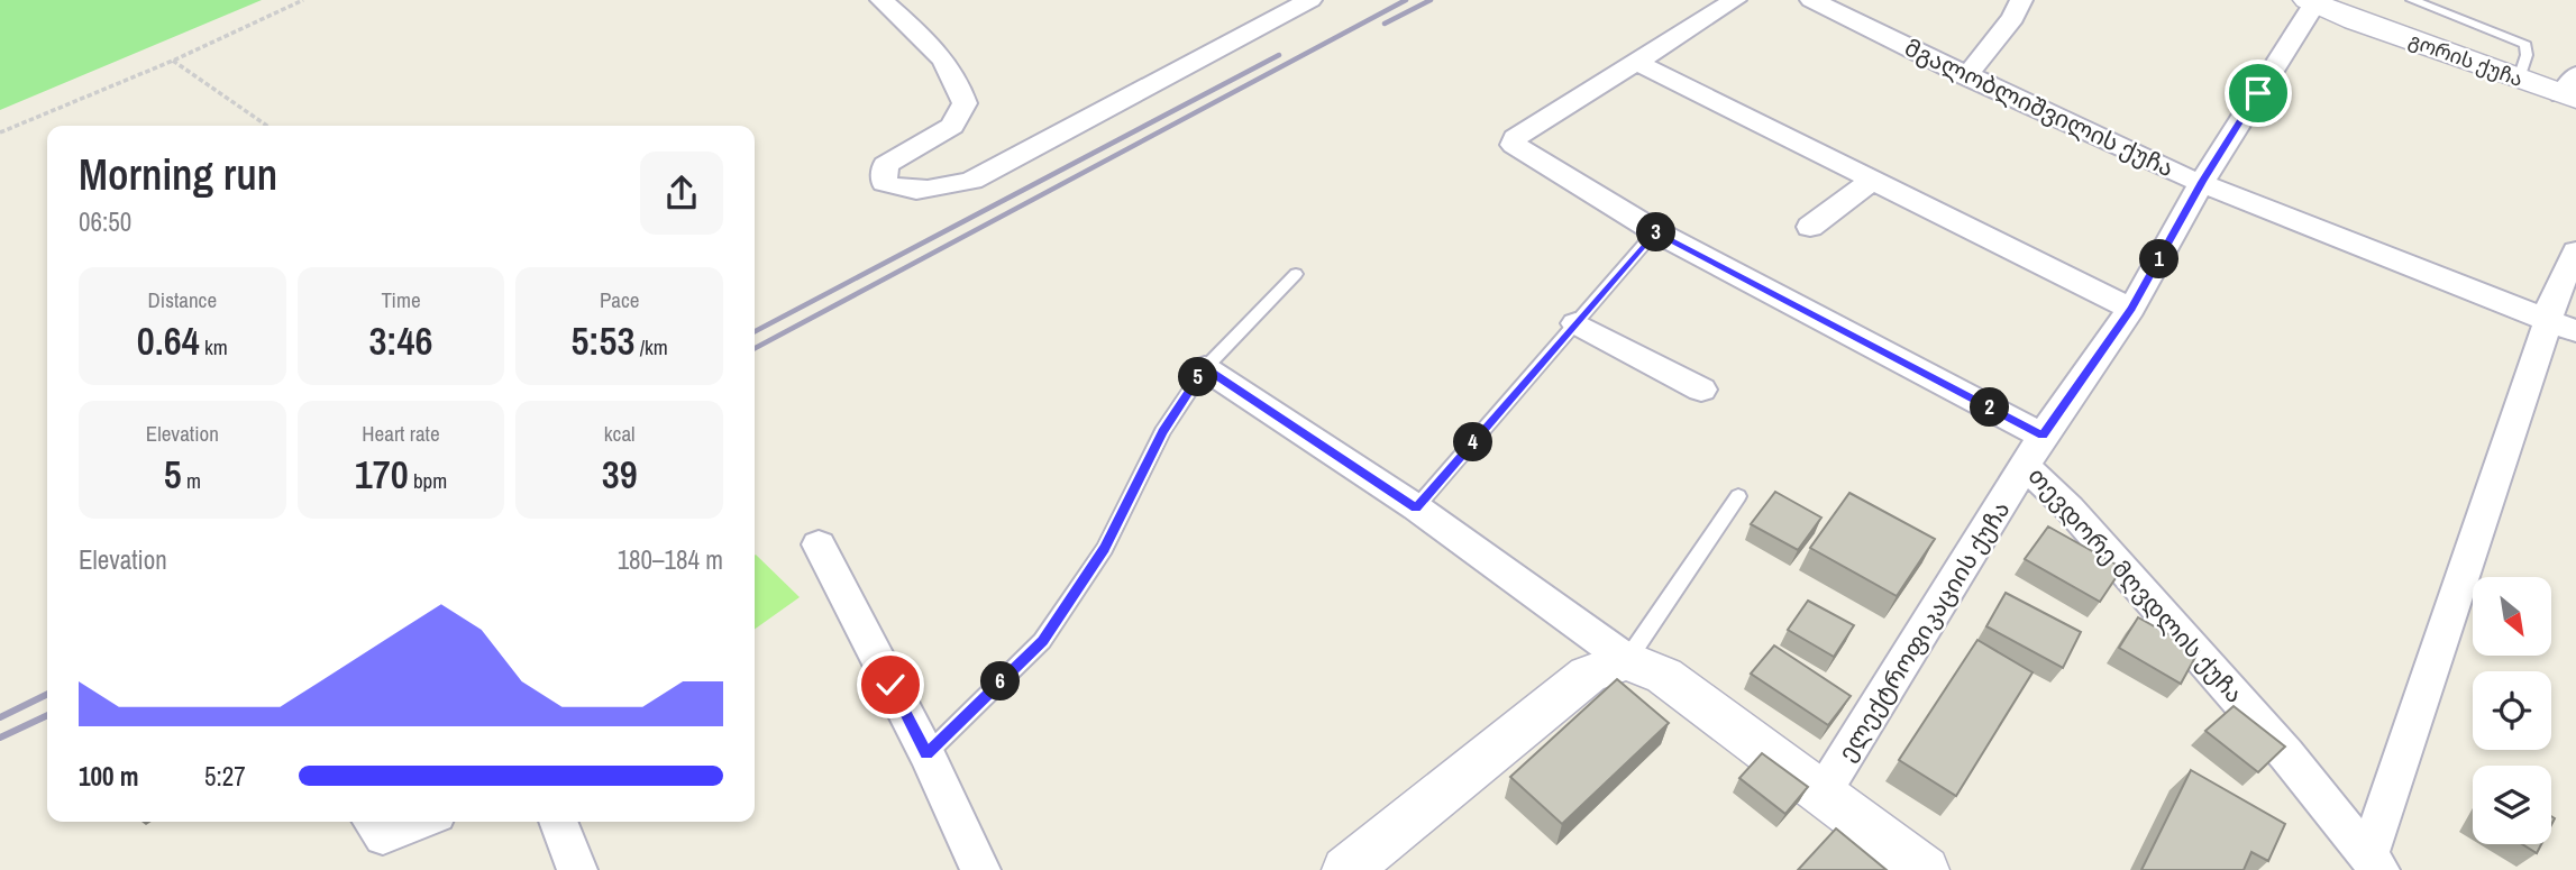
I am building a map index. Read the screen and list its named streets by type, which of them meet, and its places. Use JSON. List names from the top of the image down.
{
  "streets": {
    "street": [
      "გორის ქუჩა",
      "მგალობლიშვილის ქუჩა",
      "თევდორე მღვდლის ქუჩა",
      "ელექტროფიკაციის ქუჩა"
    ]
  },
  "crossings": [
    ["გორის ქუჩა", "თევდორე მღვდლის ქუჩა"],
    ["მგალობლიშვილის ქუჩა", "თევდორე მღვდლის ქუჩა"],
    ["თევდორე მღვდლის ქუჩა", "ელექტროფიკაციის ქუჩა"]
  ],
  "north": "bottom right",
  "page": {
    "heading": ["Morning run", "06:50"],
    "pins": [
      "3",
      "1",
      "5",
      "2",
      "4",
      "6"
    ],
    "stats": [
      ["Distance", "0.64 km"],
      ["Time", "3:46"],
      ["Pace", "5:53 /km"],
      ["Elevation", "5 m"],
      ["Heart rate", "170 bpm"],
      ["kcal", "39"]
    ],
    "chart": ["Elevation", "180–184 m"],
    "list": [
      {
        "name": "100 m",
        "note": "5:27"
      }
    ]
  }
}
